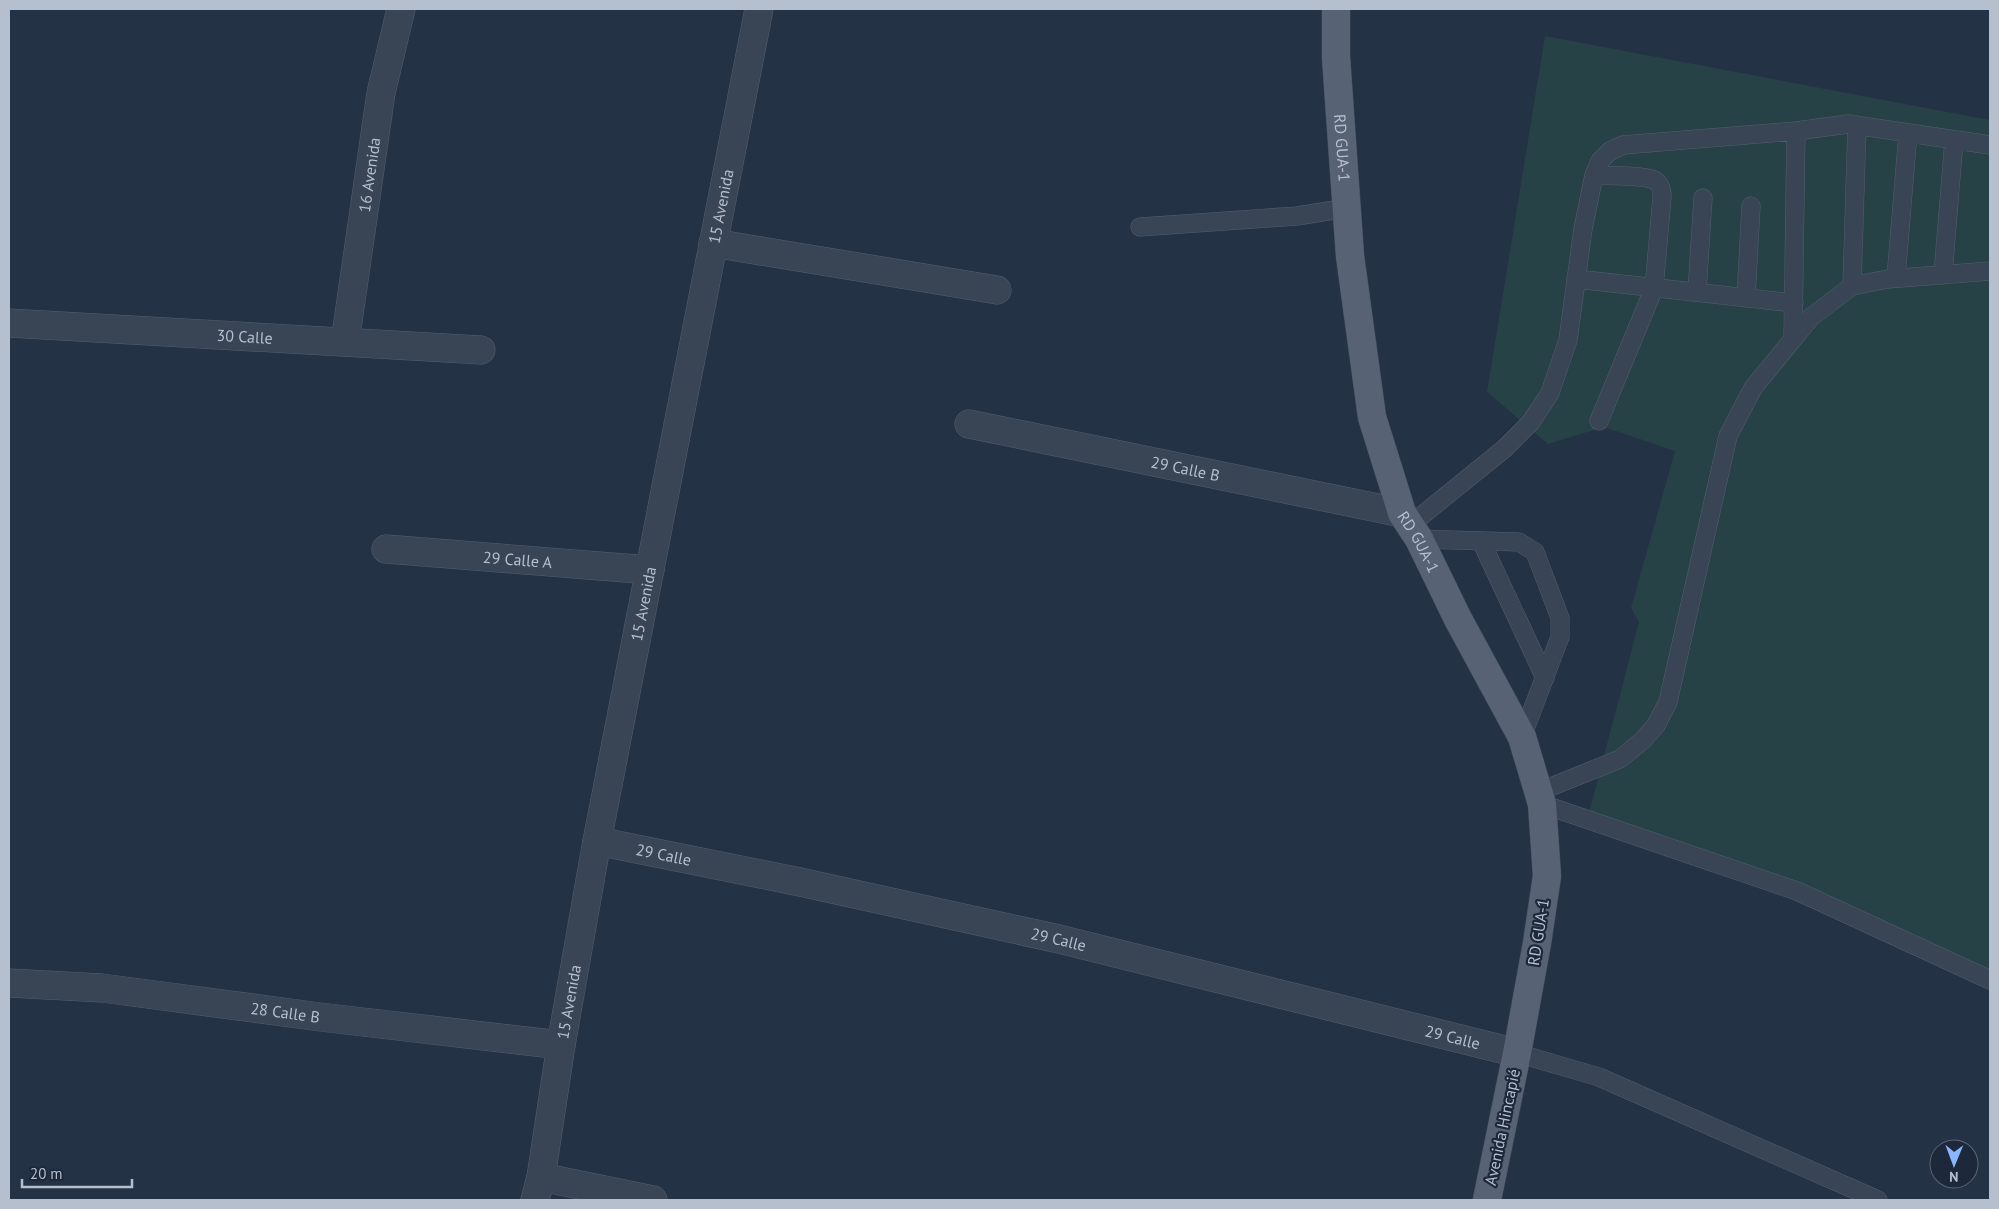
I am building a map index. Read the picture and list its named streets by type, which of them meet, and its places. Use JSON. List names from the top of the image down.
{
  "streets": {
    "main road": ["RD GUA-1", "Avenida Hincapié"],
    "street": [
      "16 Avenida",
      "15 Avenida",
      "30 Calle",
      "29 Calle B",
      "29 Calle A",
      "29 Calle",
      "28 Calle B"
    ]
  },
  "crossings": [
    ["RD GUA-1", "29 Calle B"],
    ["RD GUA-1", "29 Calle"],
    ["RD GUA-1", "Avenida Hincapié"],
    ["16 Avenida", "30 Calle"],
    ["15 Avenida", "29 Calle A"],
    ["15 Avenida", "29 Calle"],
    ["15 Avenida", "28 Calle B"],
    ["29 Calle", "Avenida Hincapié"]
  ],
  "scale_bar": "20 m",
  "north": "bottom"
}
